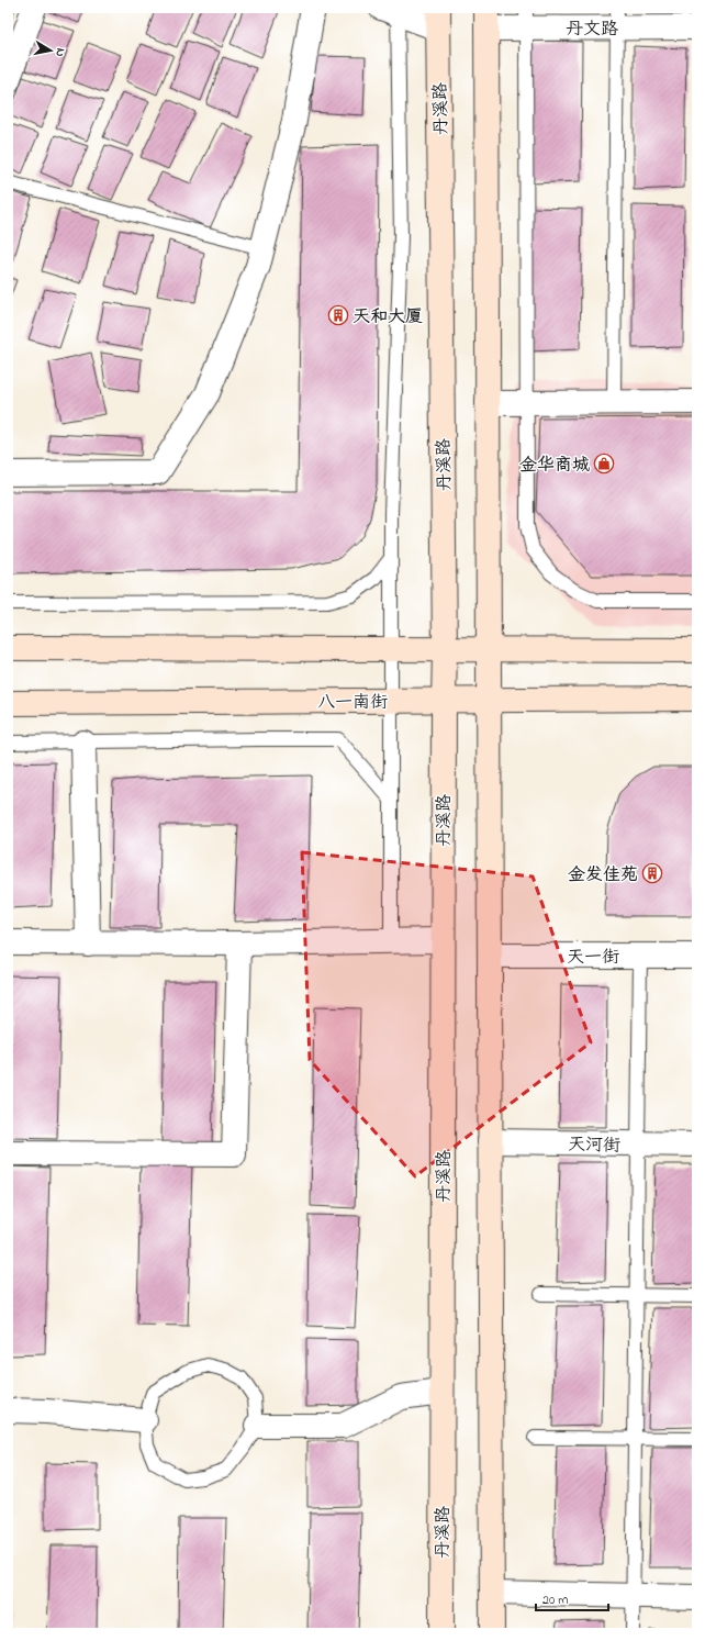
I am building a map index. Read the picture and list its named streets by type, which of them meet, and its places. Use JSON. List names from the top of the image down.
{
  "streets": {
    "main road": ["丹溪路", "八一南街"],
    "street": ["丹文路", "天一街", "天河街"]
  },
  "crossings": [
    ["丹溪路", "八一南街"]
  ],
  "places": {
    "building": ["天和大厦", "金发佳苑"],
    "shop": ["金华商城"]
  },
  "scale_bar": "20 m",
  "north": "right"
}
